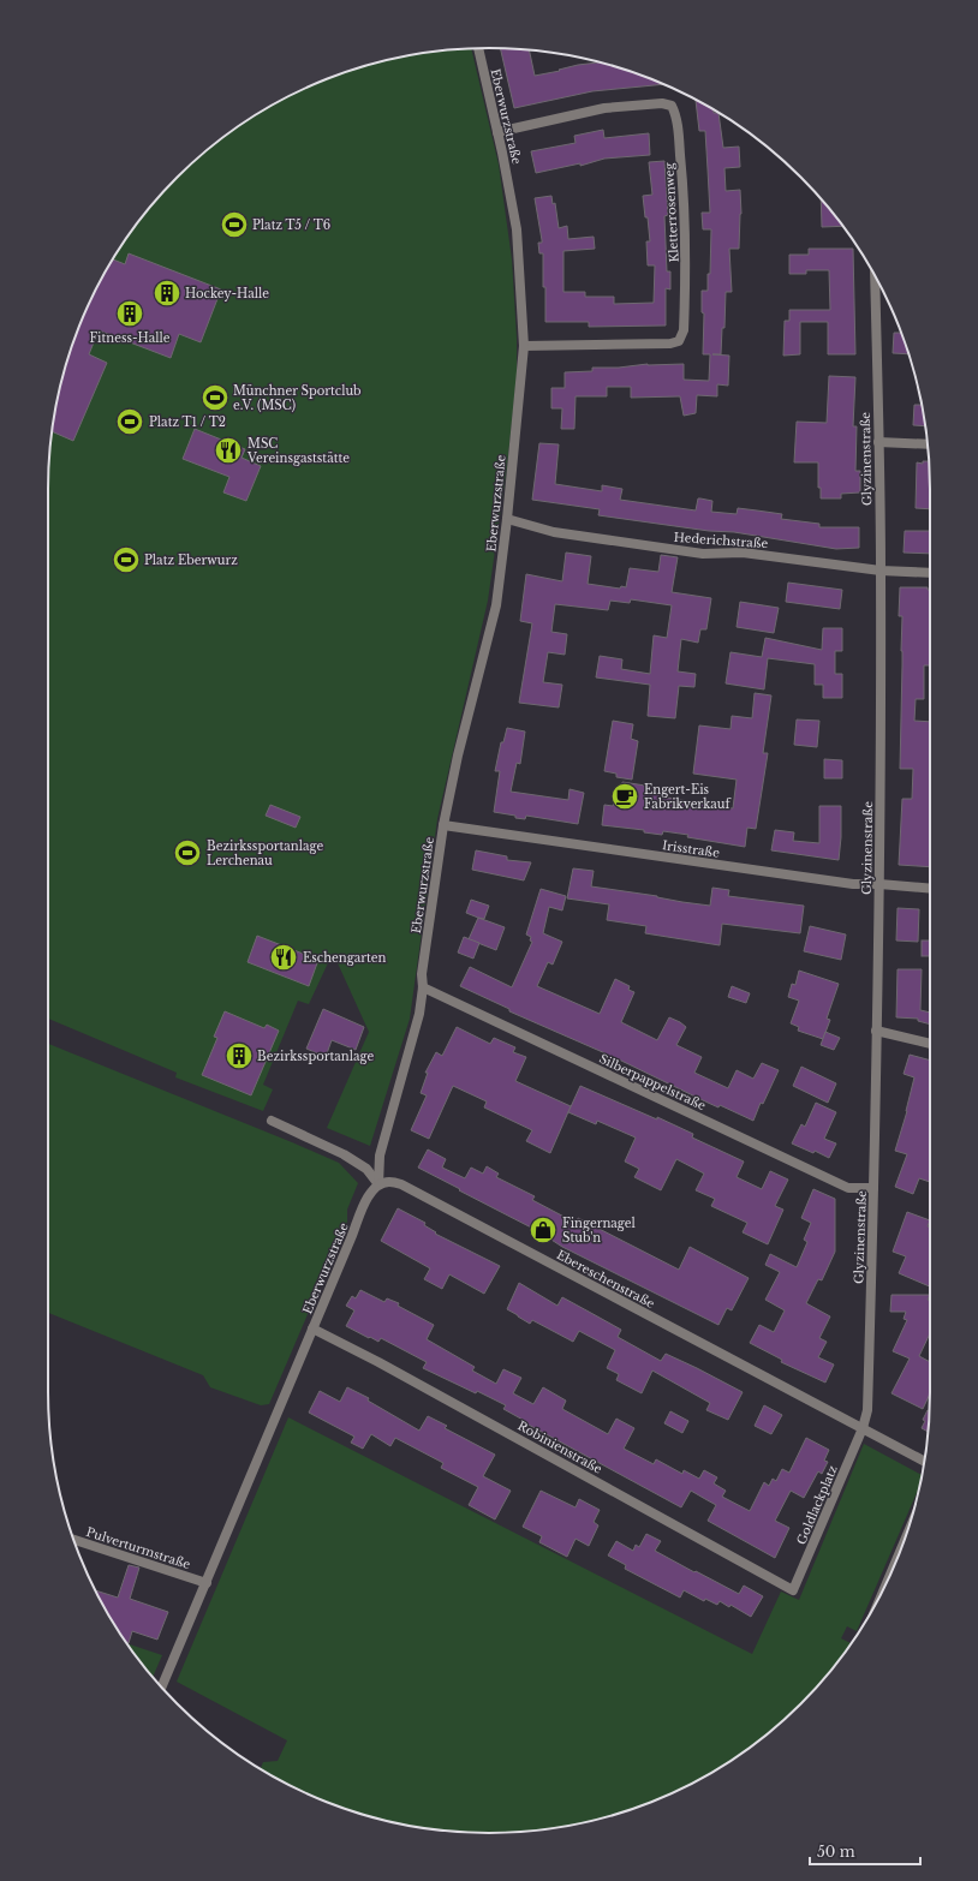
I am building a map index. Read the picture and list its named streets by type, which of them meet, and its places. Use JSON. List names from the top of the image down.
{
  "streets": {
    "street": [
      "Eberwurzstraße",
      "Kletterrosenweg",
      "Glyzinenstraße",
      "Hederichstraße",
      "Irisstraße",
      "Silberpappelstraße",
      "Ebereschenstraße",
      "Robinienstraße",
      "Goldlackplatz",
      "Pulverturmstraße"
    ]
  },
  "crossings": [
    ["Eberwurzstraße", "Kletterrosenweg"],
    ["Eberwurzstraße", "Hederichstraße"],
    ["Eberwurzstraße", "Irisstraße"],
    ["Eberwurzstraße", "Silberpappelstraße"],
    ["Eberwurzstraße", "Ebereschenstraße"],
    ["Eberwurzstraße", "Robinienstraße"],
    ["Eberwurzstraße", "Pulverturmstraße"],
    ["Glyzinenstraße", "Hederichstraße"],
    ["Glyzinenstraße", "Irisstraße"],
    ["Glyzinenstraße", "Silberpappelstraße"],
    ["Glyzinenstraße", "Ebereschenstraße"],
    ["Glyzinenstraße", "Goldlackplatz"],
    ["Ebereschenstraße", "Goldlackplatz"],
    ["Robinienstraße", "Goldlackplatz"]
  ],
  "places": {
    "sports": [
      "Platz T5 / T6",
      "Münchner Sportclub e.V. (MSC)",
      "Platz T1 / T2",
      "Platz Eberwurz",
      "Bezirkssportanlage Lerchenau"
    ],
    "building": ["Hockey-Halle", "Fitness-Halle", "Bezirkssportanlage"],
    "restaurant": ["MSC Vereinsgaststätte", "Eschengarten"],
    "cafe": ["Engert-Eis Fabrikverkauf"],
    "shop": ["Fingernagel Stub'n"]
  },
  "scale_bar": "50 m"
}
